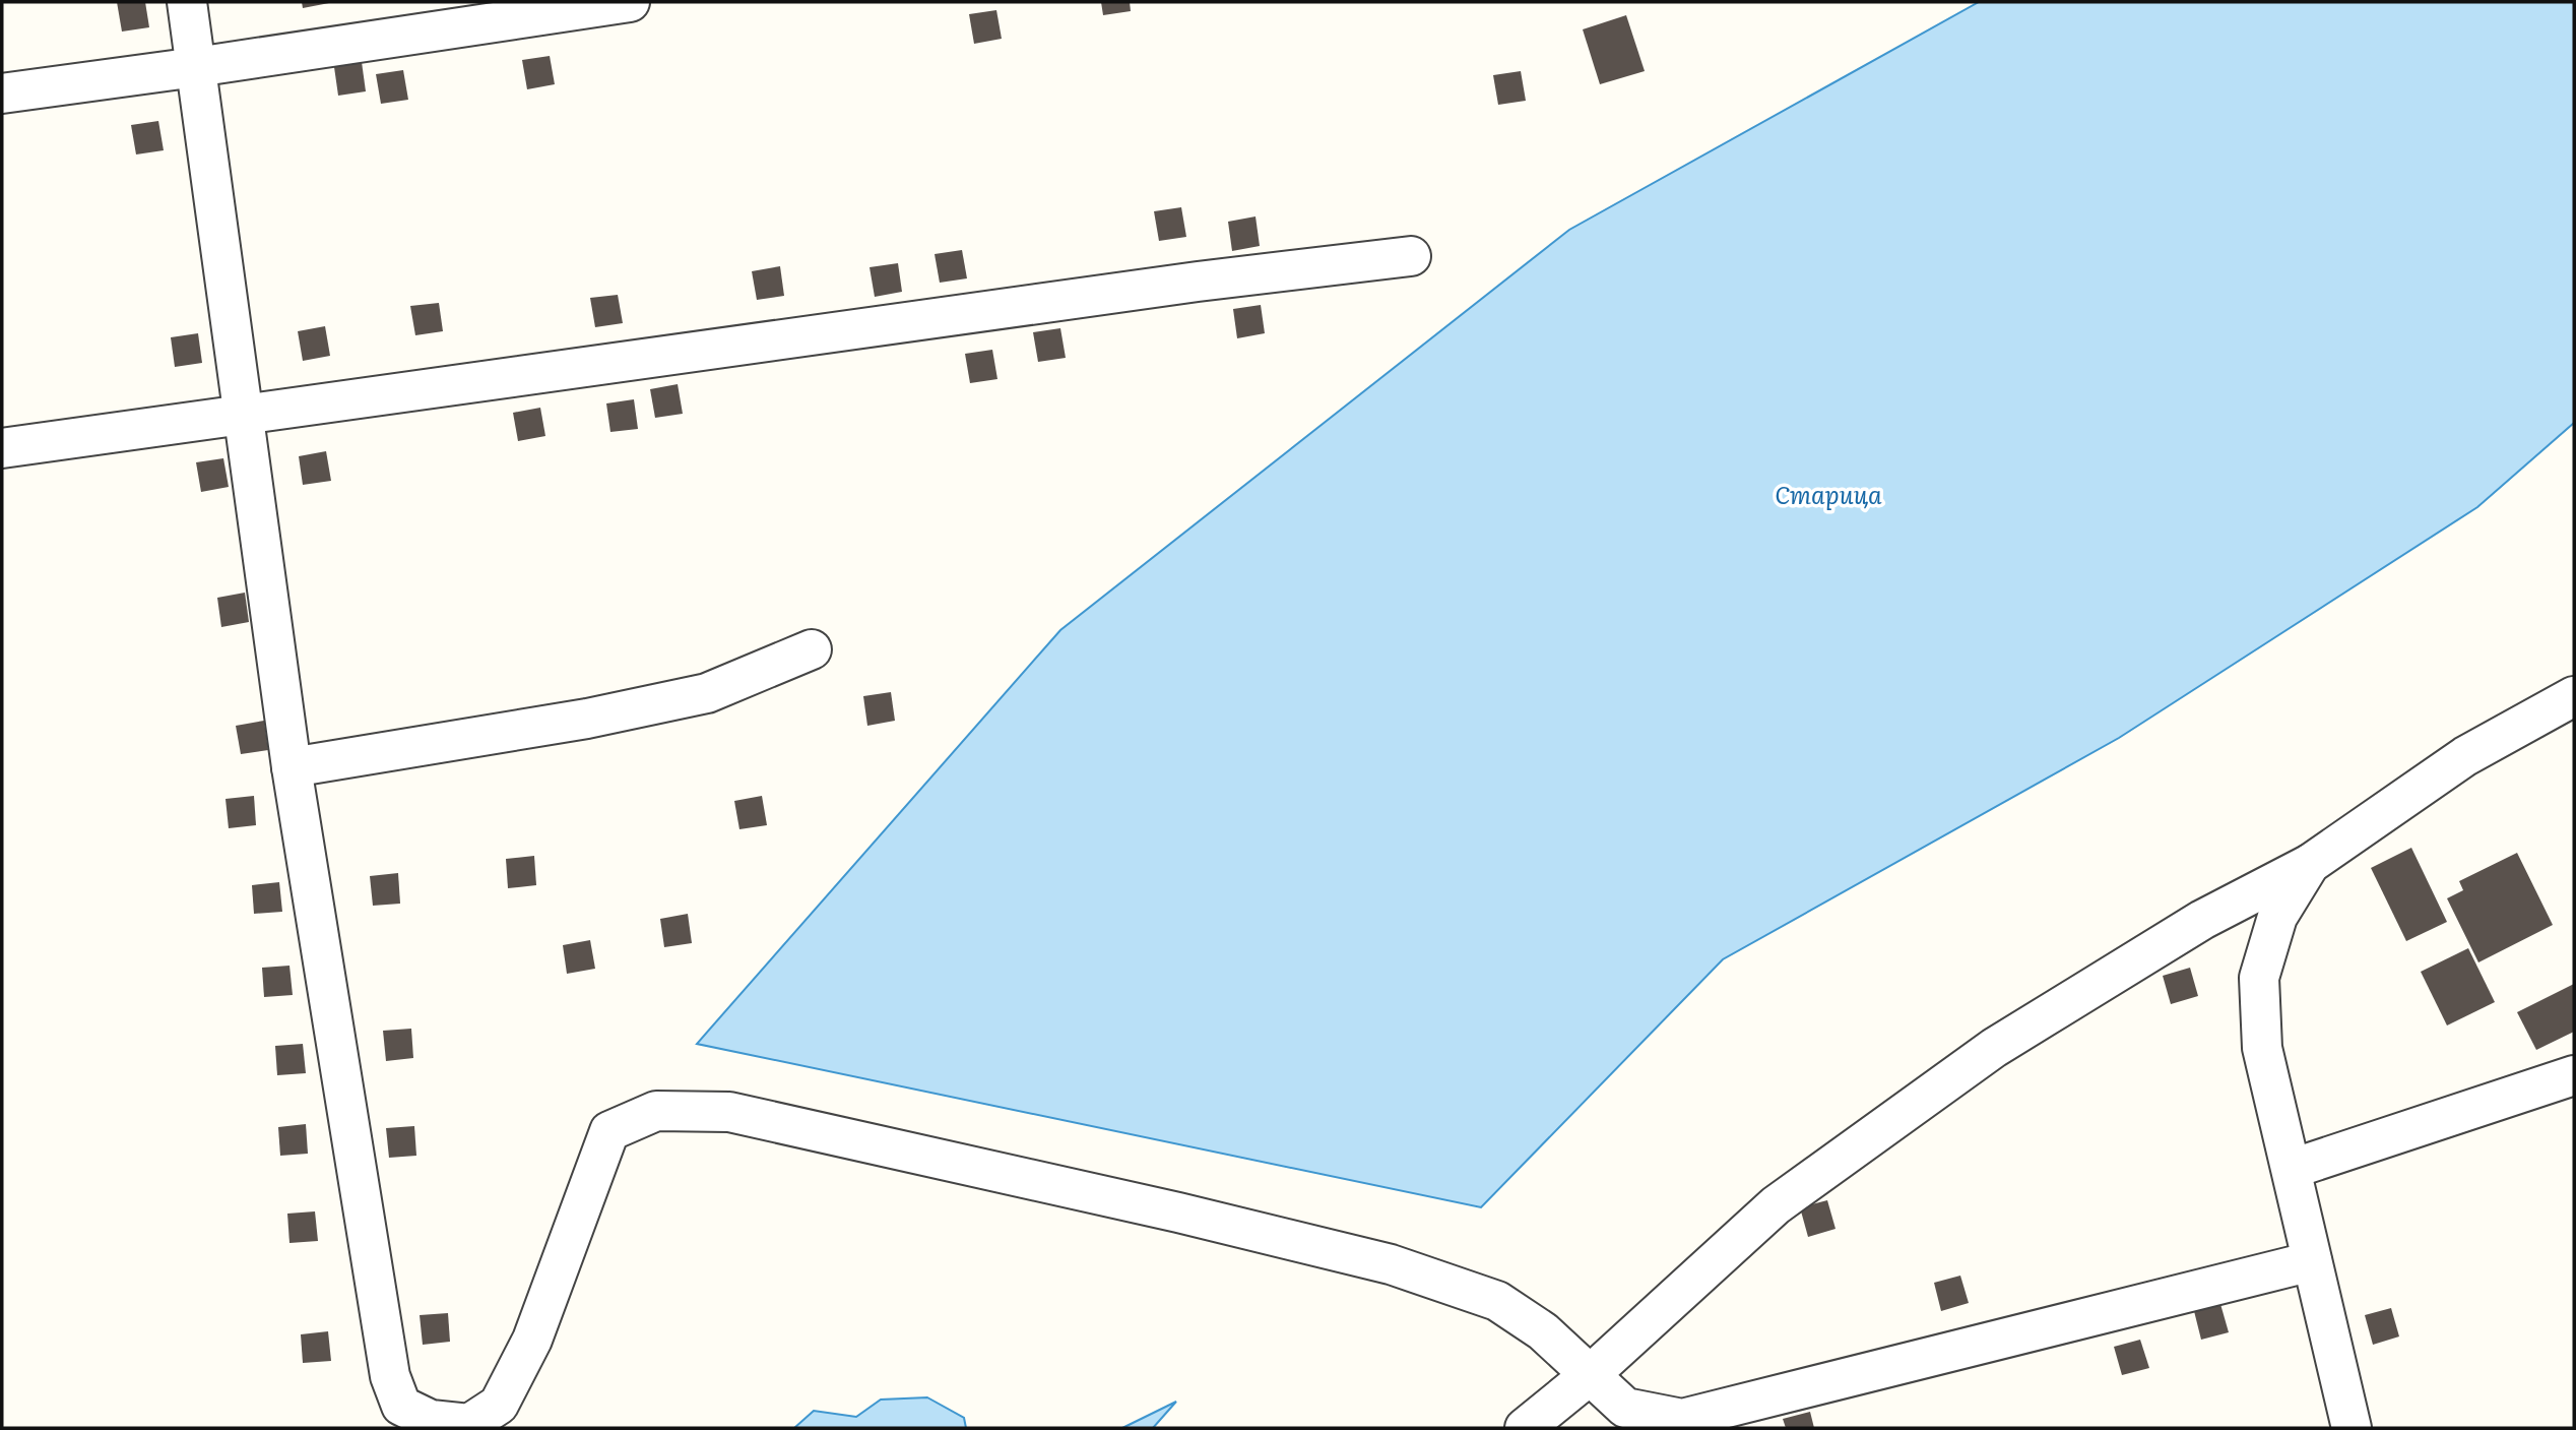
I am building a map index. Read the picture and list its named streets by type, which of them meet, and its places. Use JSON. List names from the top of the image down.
{
  "water": ["Старица"]
}
